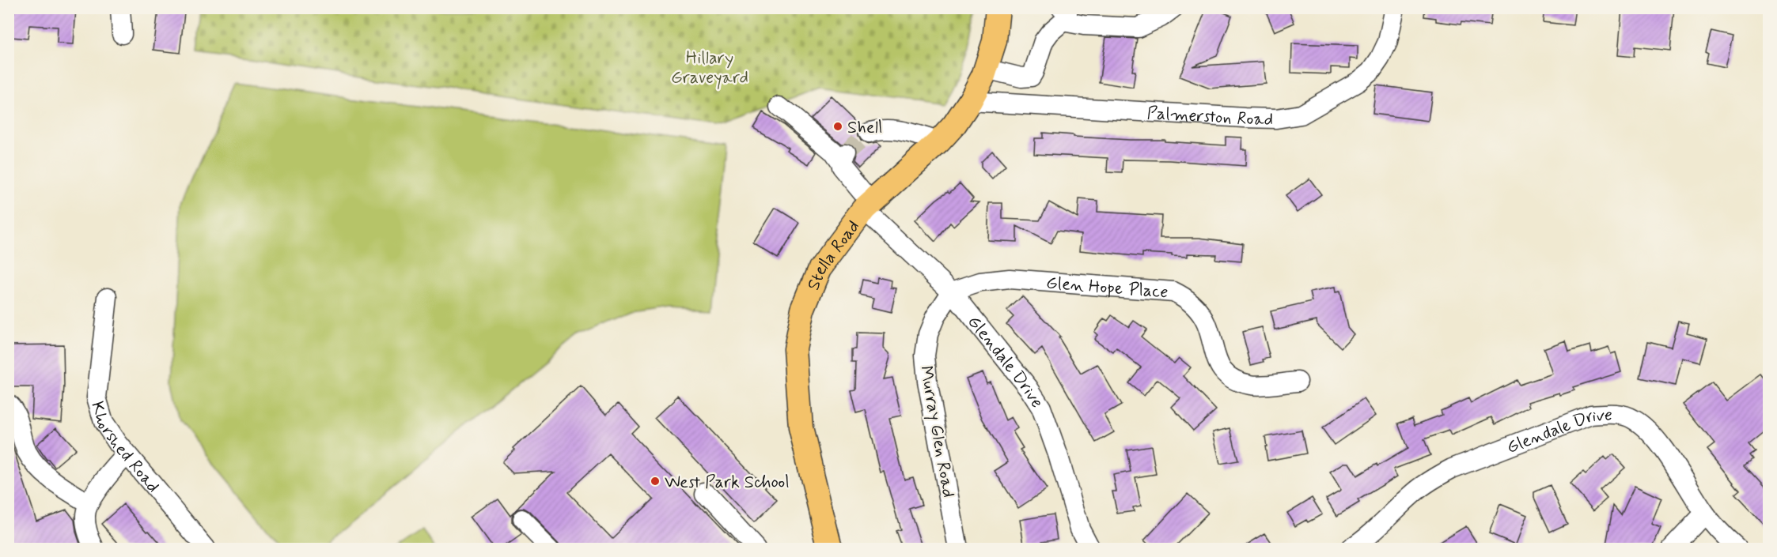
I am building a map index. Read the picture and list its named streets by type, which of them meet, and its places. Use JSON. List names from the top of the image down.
{
  "streets": {
    "main road": ["Stella Road"],
    "street": [
      "Palmerston Road",
      "Glen Hope Place",
      "Glendale Drive",
      "Murray Glen Road",
      "Khorshed Road"
    ]
  },
  "crossings": [
    ["Palmerston Road", "Stella Road"],
    ["Stella Road", "Glendale Drive"],
    ["Glen Hope Place", "Glendale Drive"],
    ["Glen Hope Place", "Murray Glen Road"],
    ["Glendale Drive", "Murray Glen Road"]
  ],
  "parks": ["Hillary Graveyard"],
  "places": ["Shell", "West Park School"]
}
